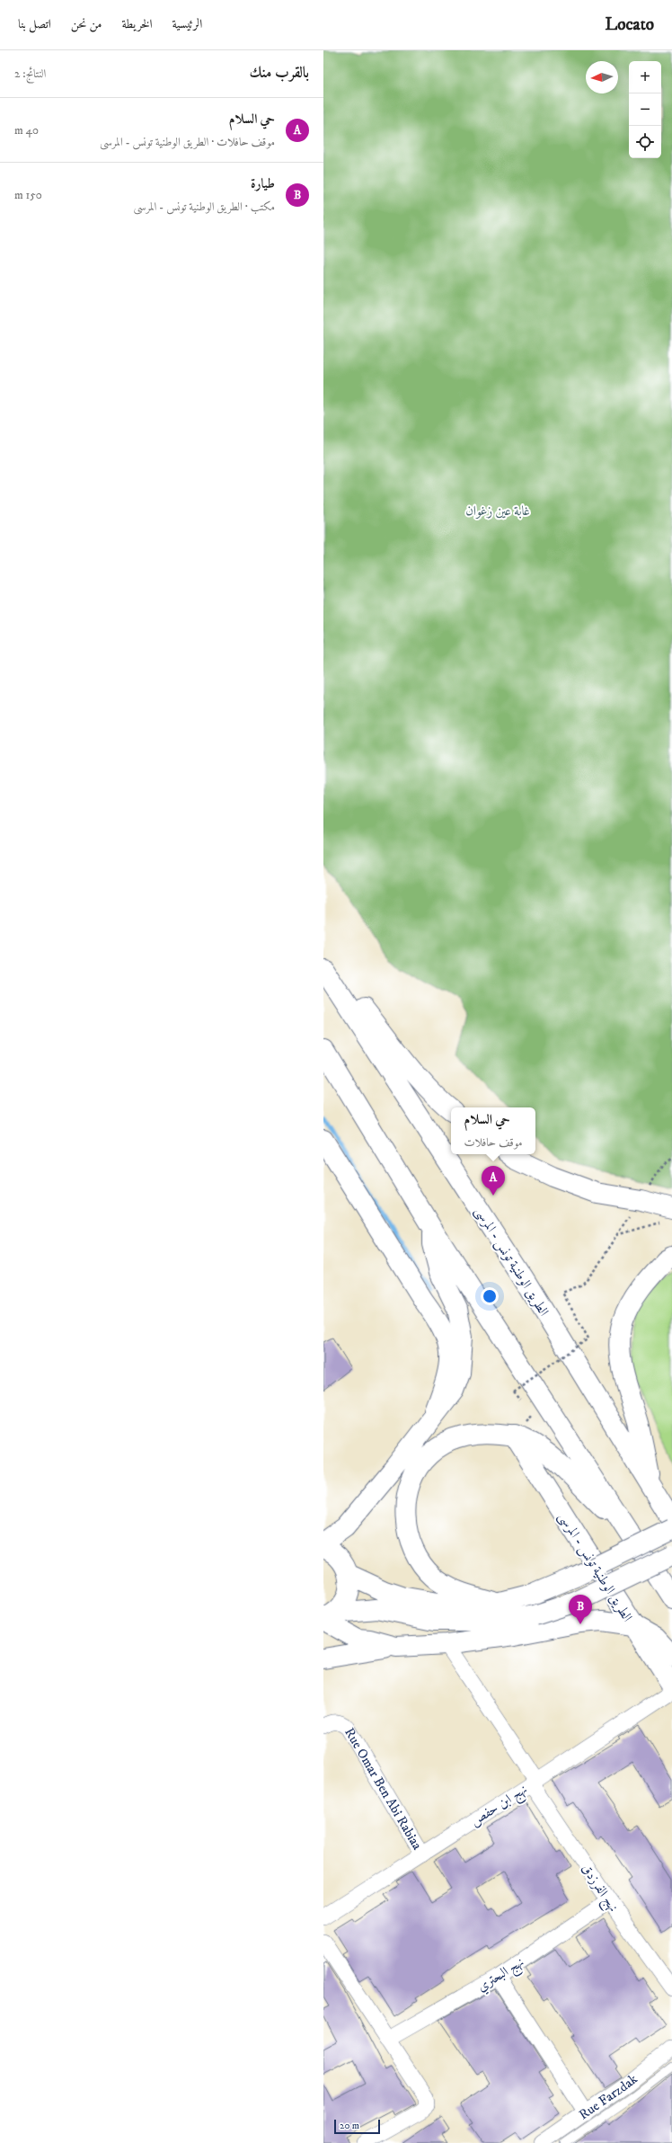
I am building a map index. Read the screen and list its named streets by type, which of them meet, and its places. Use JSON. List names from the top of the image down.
{
  "streets": {
    "main road": ["الطريق الوطنية تونس - المرسى"],
    "street": [
      "Rue Omar Ben Abi Rabiaa",
      "نهج ابن حفص",
      "نهج الفرزدق",
      "نهج البحتري",
      "Rue Farzdak"
    ]
  },
  "crossings": [
    ["الطريق الوطنية تونس - المرسى", "نهج الفرزدق"],
    ["Rue Omar Ben Abi Rabiaa", "نهج ابن حفص"],
    ["نهج ابن حفص", "نهج الفرزدق"],
    ["نهج الفرزدق", "نهج البحتري"]
  ],
  "parks": ["غابة عين زغوان"],
  "scale_bar": "20 m",
  "north": "left",
  "page": {
    "header": "Locato",
    "nav": [
      "الرئيسية",
      "الخريطة",
      "من نحن",
      "اتصل بنا"
    ],
    "heading": ["بالقرب منك", "النتائج: 2"],
    "map_buttons": ["+", "−"],
    "list": [
      {
        "mark": "A",
        "name": "حي السلام",
        "note": "موقف حافلات · الطريق الوطنية تونس - المرسى",
        "value": "40 m"
      },
      {
        "mark": "B",
        "name": "طيارة",
        "note": "مكتب · الطريق الوطنية تونس - المرسى",
        "value": "150 m"
      }
    ],
    "popup": ["حي السلام", "موقف حافلات"],
    "pins": ["A", "B"],
    "scale": "20 m"
  }
}
